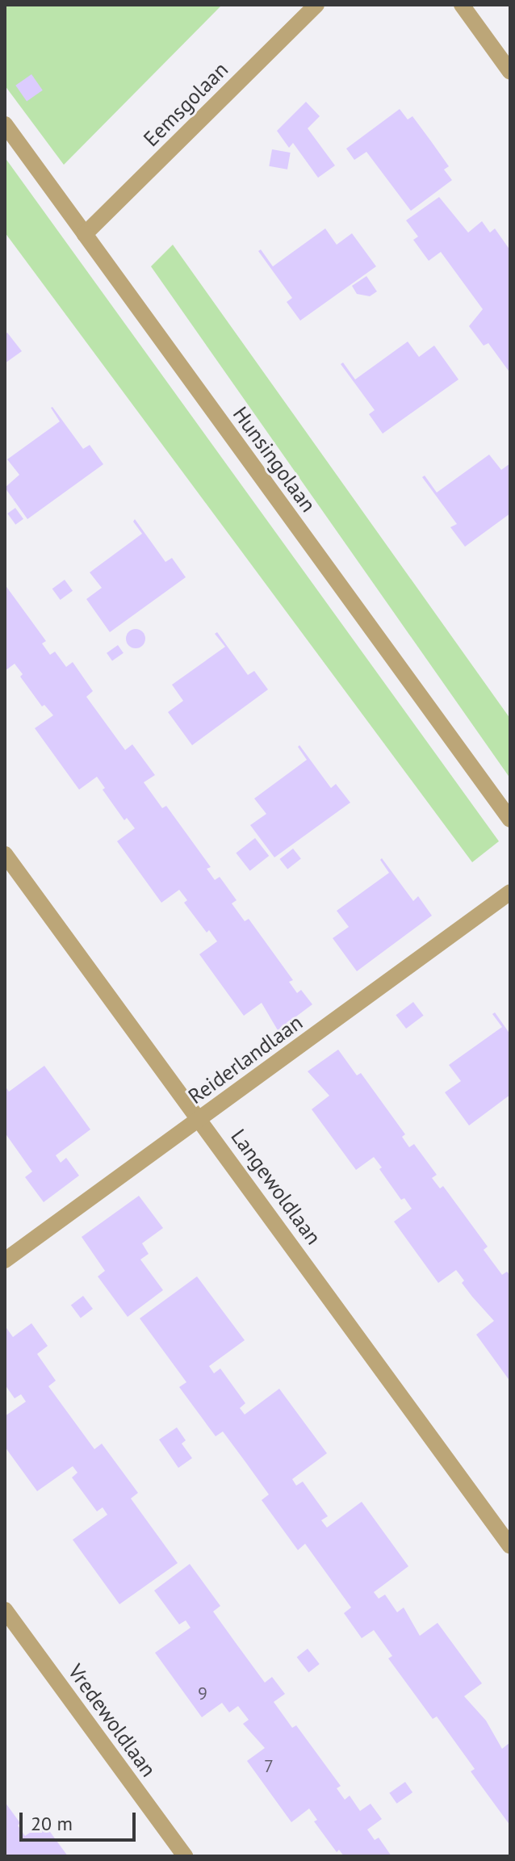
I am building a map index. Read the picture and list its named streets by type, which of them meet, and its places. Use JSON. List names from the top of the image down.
{
  "streets": {
    "street": [
      "Eemsgolaan",
      "Hunsingolaan",
      "Reiderlandlaan",
      "Langewoldlaan",
      "Vredewoldlaan"
    ]
  },
  "crossings": [
    ["Eemsgolaan", "Hunsingolaan"],
    ["Reiderlandlaan", "Langewoldlaan"]
  ],
  "house_numbers": ["9", "7"],
  "scale_bar": "20 m"
}
